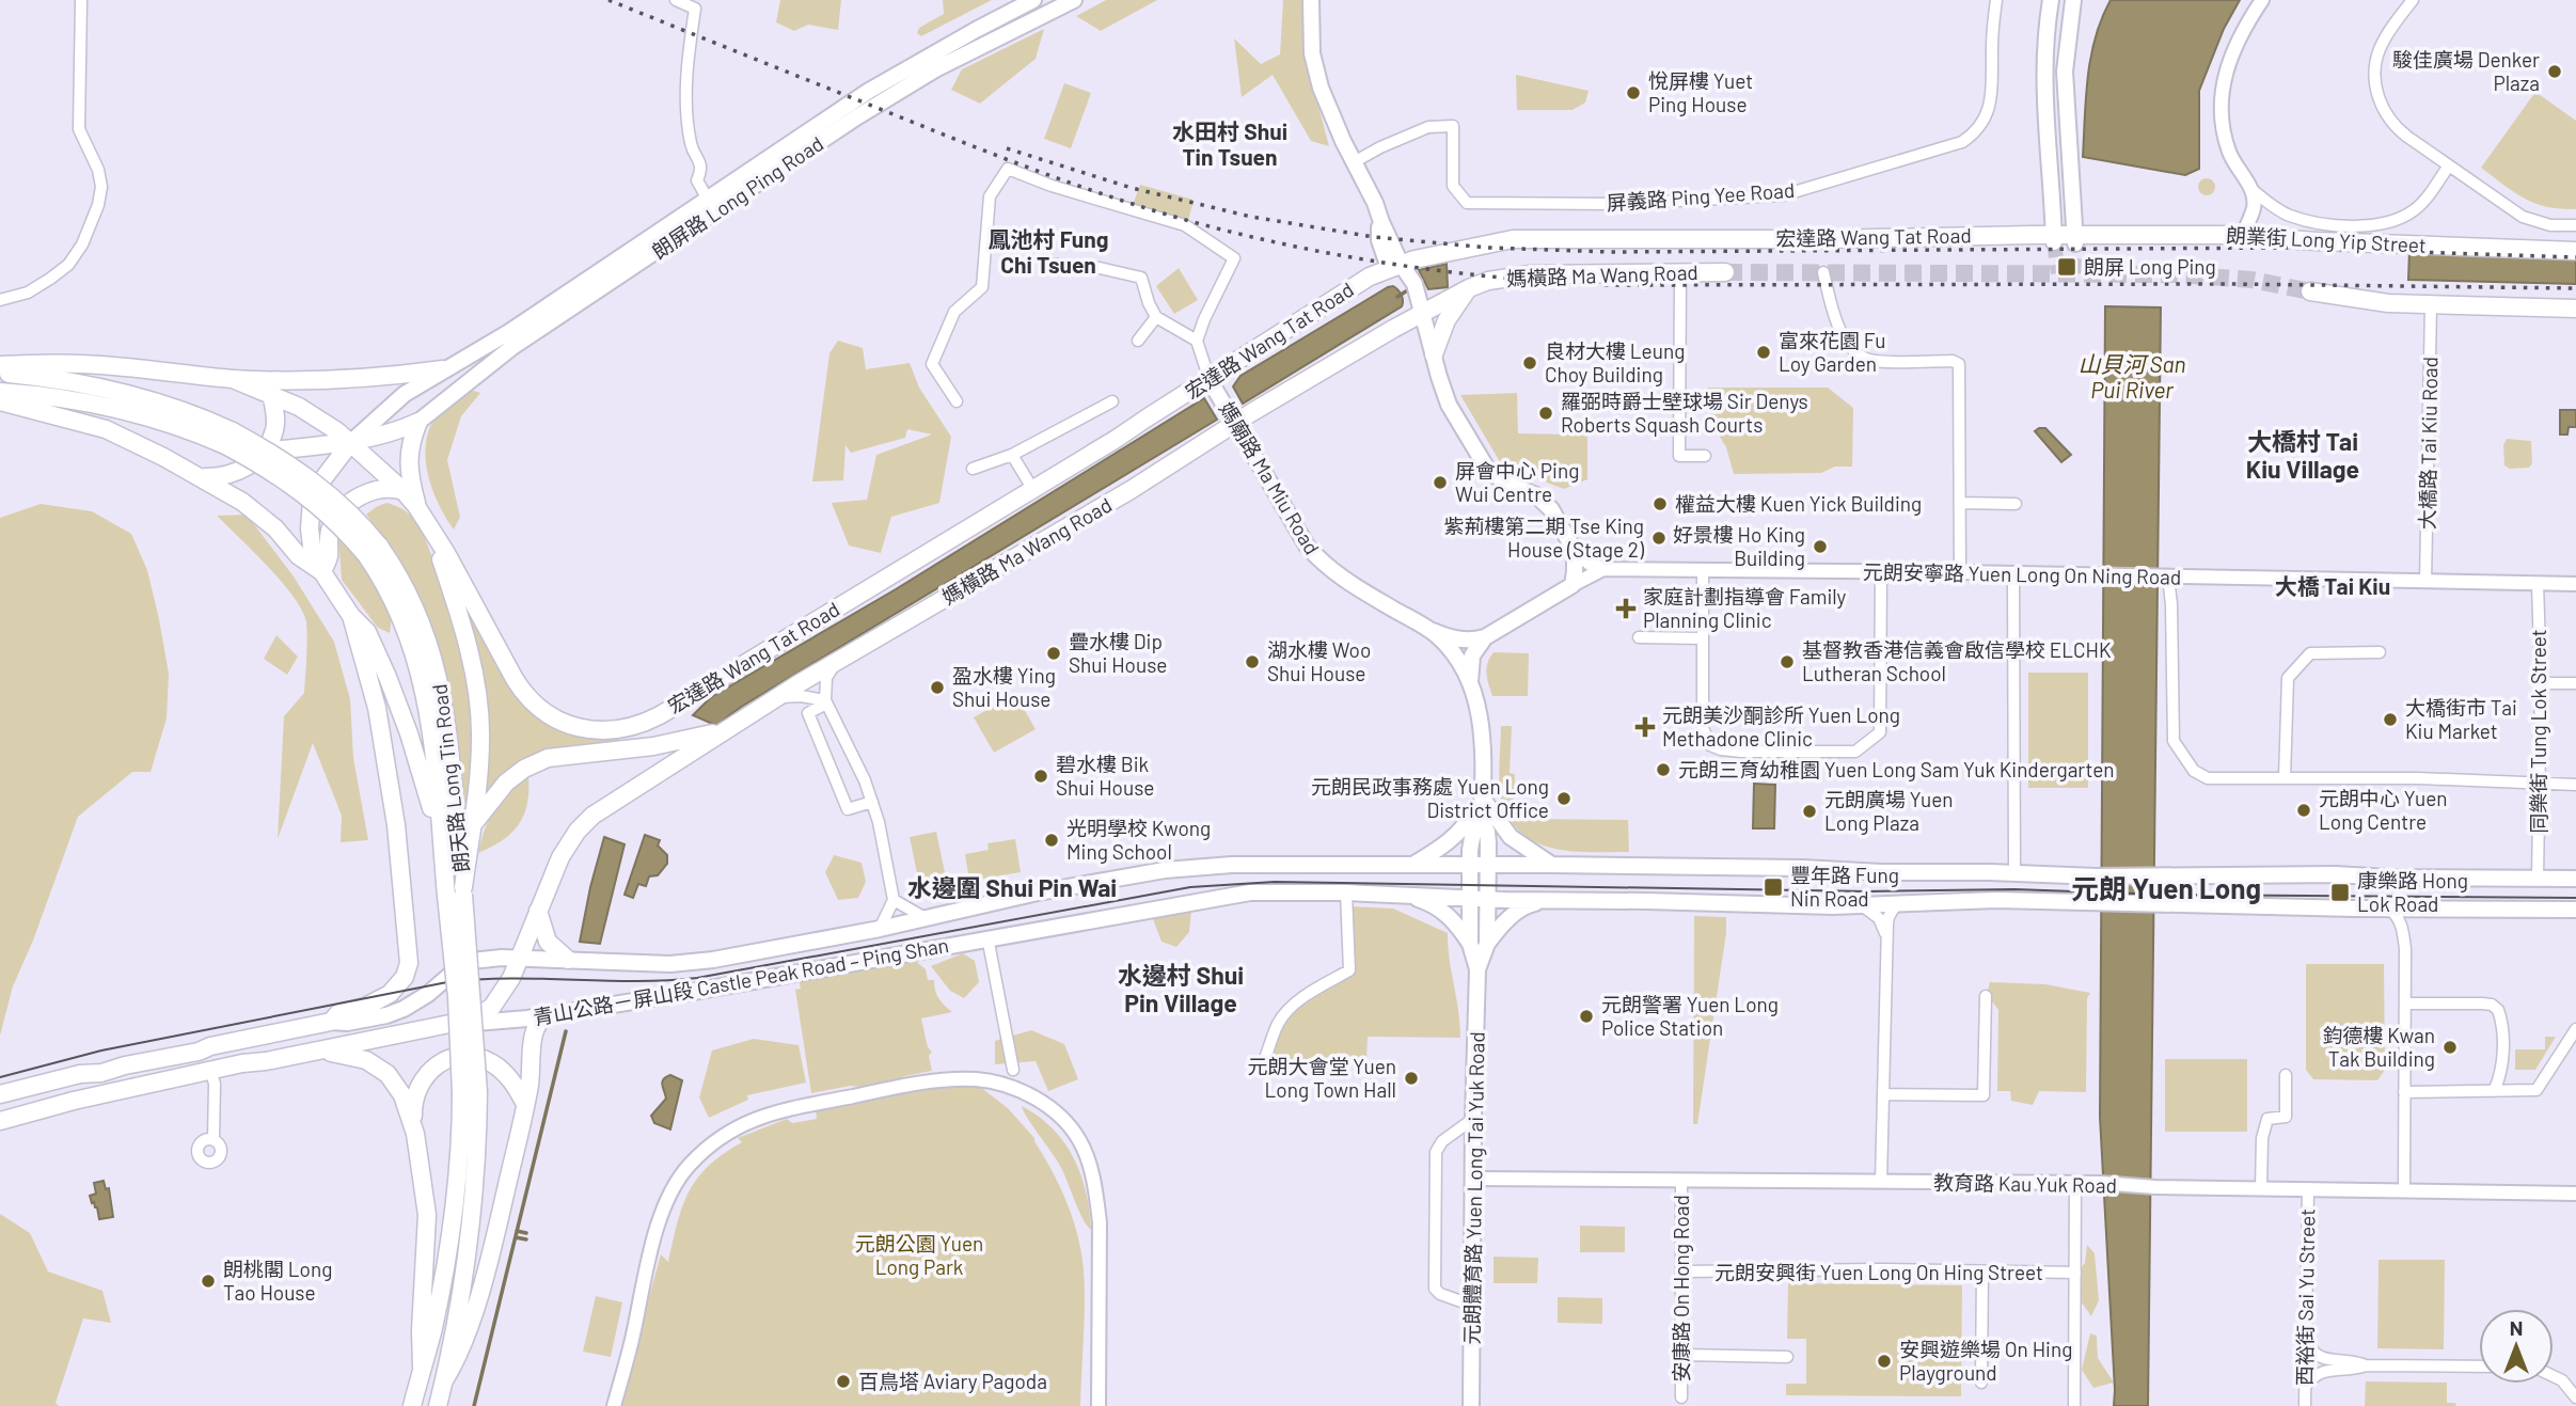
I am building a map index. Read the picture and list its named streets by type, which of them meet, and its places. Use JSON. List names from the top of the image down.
{
  "streets": {
    "main road": [
      "朗屏路 Long Ping Road",
      "宏達路 Wang Tat Road",
      "朗業街 Long Yip Street",
      "媽橫路 Ma Wang Road",
      "媽廟路 Ma Miu Road",
      "元朗安寧路 Yuen Long On Ning Road",
      "朗天路 Long Tin Road",
      "青山公路－屏山段 Castle Peak Road – Ping Shan",
      "元朗體育路 Yuen Long Tai Yuk Road"
    ],
    "street": [
      "屏義路 Ping Yee Road",
      "大橋路 Tai Kiu Road",
      "同樂街 Tung Lok Street",
      "教育路 Kau Yuk Road",
      "元朗安興街 Yuen Long On Hing Street",
      "安康路 On Hong Road",
      "西裕街 Sai Yu Street"
    ]
  },
  "crossings": [
    ["宏達路 Wang Tat Road", "朗業街 Long Yip Street"],
    ["宏達路 Wang Tat Road", "媽廟路 Ma Miu Road"],
    ["媽橫路 Ma Wang Road", "媽廟路 Ma Miu Road"],
    ["媽橫路 Ma Wang Road", "青山公路－屏山段 Castle Peak Road – Ping Shan"],
    ["大橋路 Tai Kiu Road", "元朗安寧路 Yuen Long On Ning Road"],
    ["媽廟路 Ma Miu Road", "元朗安寧路 Yuen Long On Ning Road"],
    ["媽廟路 Ma Miu Road", "元朗體育路 Yuen Long Tai Yuk Road"],
    ["元朗安寧路 Yuen Long On Ning Road", "同樂街 Tung Lok Street"],
    ["同樂街 Tung Lok Street", "青山公路－屏山段 Castle Peak Road – Ping Shan"],
    ["青山公路－屏山段 Castle Peak Road – Ping Shan", "元朗體育路 Yuen Long Tai Yuk Road"],
    ["教育路 Kau Yuk Road", "元朗體育路 Yuen Long Tai Yuk Road"],
    ["教育路 Kau Yuk Road", "安康路 On Hong Road"],
    ["教育路 Kau Yuk Road", "西裕街 Sai Yu Street"],
    ["元朗安興街 Yuen Long On Hing Street", "安康路 On Hong Road"]
  ],
  "districts": [
    "水田村 Shui Tin Tsuen",
    "鳳池村 Fung Chi Tsuen",
    "大橋村 Tai Kiu Village",
    "大橋 Tai Kiu",
    "水邊圍 Shui Pin Wai",
    "元朗 Yuen Long",
    "水邊村 Shui Pin Village"
  ],
  "water": ["山貝河 San Pui River"],
  "parks": ["元朗公園 Yuen Long Park"],
  "places": {
    "other": [
      "駿佳廣場 Denker Plaza",
      "悅屏樓 Yuet Ping House",
      "富來花園 Fu Loy Garden",
      "良材大樓 Leung Choy Building",
      "羅弼時爵士壁球場 Sir Denys Roberts Squash Courts",
      "屏會中心 Ping Wui Centre",
      "權益大樓 Kuen Yick Building",
      "紫荊樓第二期 Tse King House (Stage 2)",
      "好景樓 Ho King Building",
      "疊水樓 Dip Shui House",
      "湖水樓 Woo Shui House",
      "基督教香港信義會啟信學校 ELCHK Lutheran School",
      "盈水樓 Ying Shui House",
      "大橋街市 Tai Kiu Market",
      "元朗三育幼稚園 Yuen Long Sam Yuk Kindergarten",
      "碧水樓 Bik Shui House",
      "元朗民政事務處 Yuen Long District Office",
      "元朗中心 Yuen Long Centre",
      "元朗廣場 Yuen Long Plaza",
      "光明學校 Kwong Ming School",
      "元朗警署 Yuen Long Police Station",
      "鈞德樓 Kwan Tak Building",
      "元朗大會堂 Yuen Long Town Hall",
      "朗桃閣 Long Tao House",
      "安興遊樂場 On Hing Playground",
      "百鳥塔 Aviary Pagoda"
    ],
    "transit": ["朗屏 Long Ping", "豐年路 Fung Nin Road", "康樂路 Hong Lok Road"],
    "health": ["家庭計劃指導會 Family Planning Clinic", "元朗美沙酮診所 Yuen Long Methadone Clinic"]
  },
  "north": "top"
}
